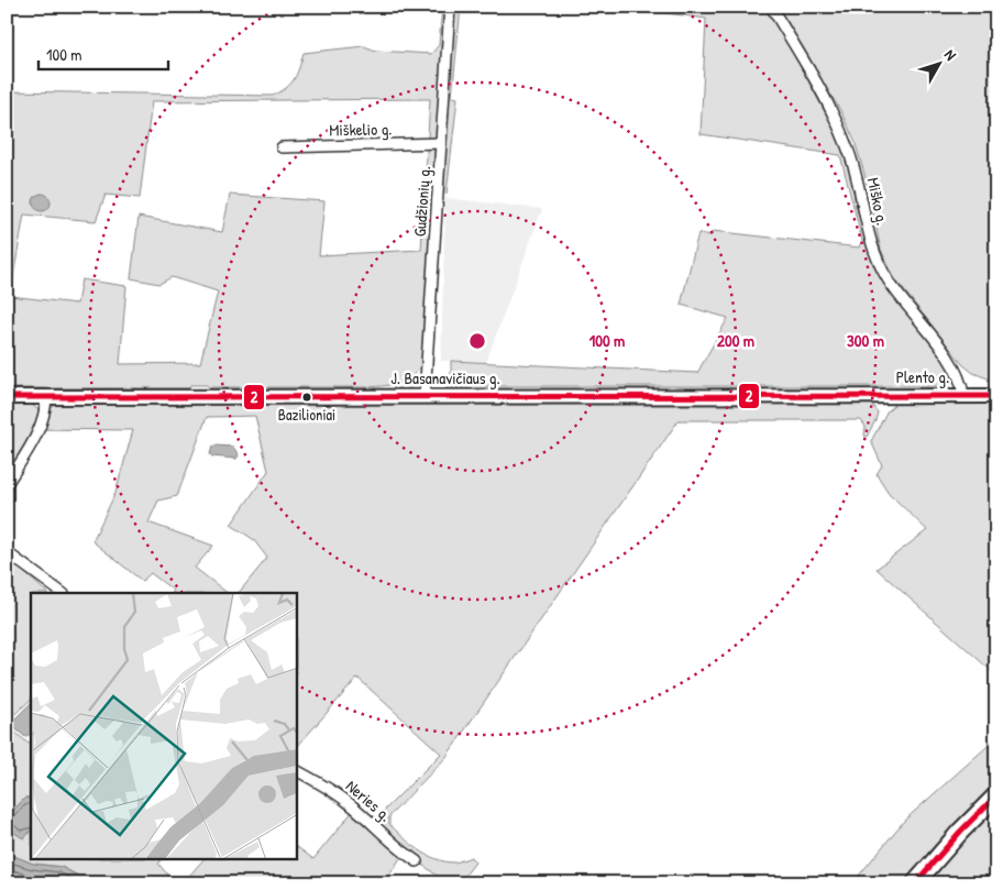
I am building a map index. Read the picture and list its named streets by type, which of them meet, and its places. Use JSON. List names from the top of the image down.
{
  "streets": {
    "main road": ["Plento g.", "J. Basanavičiaus g."],
    "street": [
      "Miškelio g.",
      "Gudžionių g.",
      "Miško g.",
      "Neries g."
    ]
  },
  "crossings": [
    ["Miškelio g.", "Gudžionių g."],
    ["Gudžionių g.", "J. Basanavičiaus g."],
    ["Miško g.", "Plento g."],
    ["Plento g.", "J. Basanavičiaus g."]
  ],
  "places": ["Bazilioniai"],
  "lines": ["transit line 2"],
  "scale_bar": "100 m",
  "north": "top right",
  "rings": ["100 m", "200 m", "300 m"]
}
